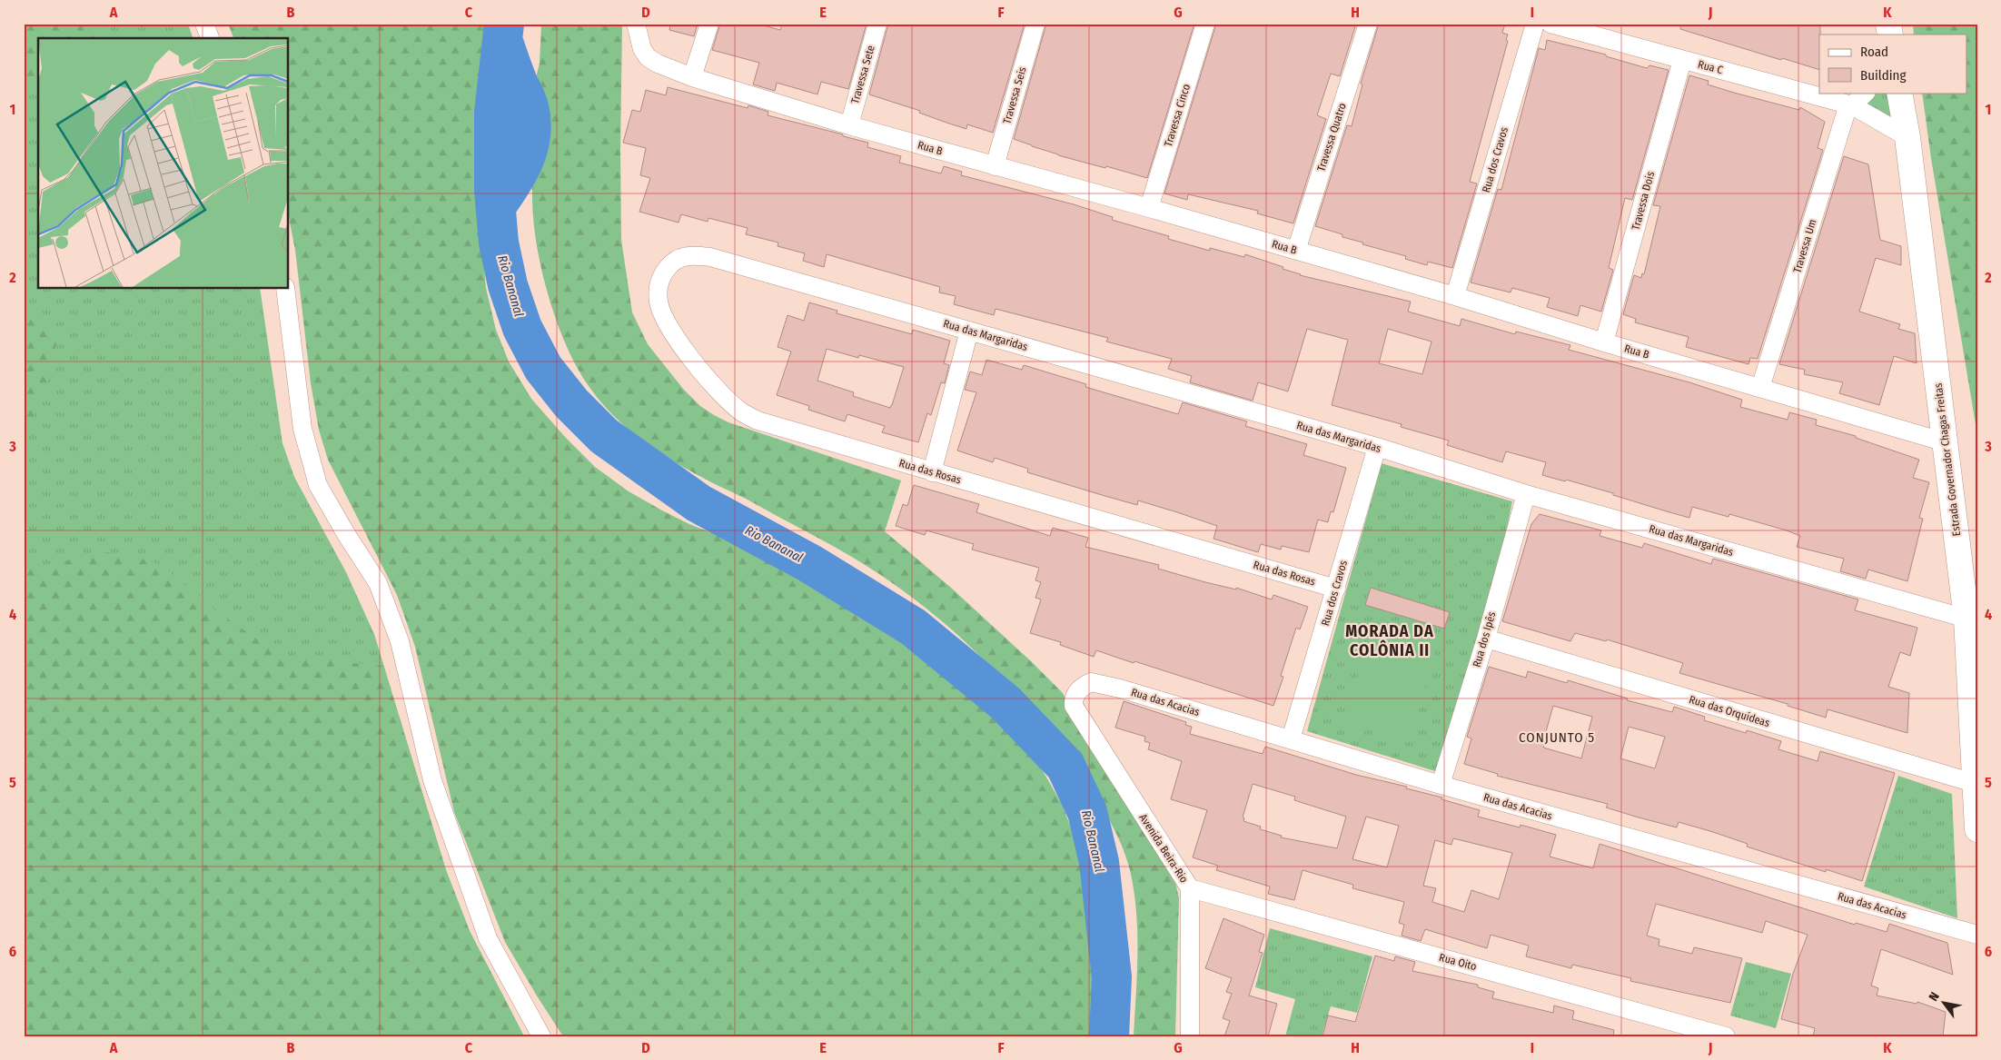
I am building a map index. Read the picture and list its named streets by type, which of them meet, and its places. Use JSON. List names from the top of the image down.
{
  "streets": {
    "main road": ["Estrada Governador Chagas Freitas"],
    "street": [
      "Rua C",
      "Travessa Sete",
      "Travessa Seis",
      "Travessa Cinco",
      "Travessa Quatro",
      "Rua B",
      "Rua dos Cravos",
      "Travessa Dois",
      "Travessa Um",
      "Rua das Margaridas",
      "Rua das Rosas",
      "Rua dos Ipês",
      "Rua das Acacias",
      "Rua das Orquídeas",
      "Avenida Beira-Rio",
      "Rua Oito"
    ]
  },
  "crossings": [
    ["Rua C", "Travessa Dois"],
    ["Rua C", "Travessa Um"],
    ["Rua C", "Estrada Governador Chagas Freitas"],
    ["Travessa Sete", "Rua B"],
    ["Travessa Seis", "Rua B"],
    ["Travessa Cinco", "Rua B"],
    ["Travessa Quatro", "Rua B"],
    ["Rua B", "Rua dos Cravos"],
    ["Rua B", "Travessa Dois"],
    ["Rua B", "Travessa Um"],
    ["Rua B", "Estrada Governador Chagas Freitas"],
    ["Rua dos Cravos", "Rua das Margaridas"],
    ["Rua dos Cravos", "Rua das Rosas"],
    ["Rua dos Cravos", "Rua das Acacias"],
    ["Rua das Margaridas", "Estrada Governador Chagas Freitas"],
    ["Rua das Margaridas", "Rua das Rosas"],
    ["Rua das Margaridas", "Rua dos Ipês"],
    ["Estrada Governador Chagas Freitas", "Rua das Orquídeas"],
    ["Rua dos Ipês", "Rua das Acacias"],
    ["Rua dos Ipês", "Rua das Orquídeas"],
    ["Rua das Acacias", "Avenida Beira-Rio"],
    ["Avenida Beira-Rio", "Rua Oito"]
  ],
  "districts": ["MORADA DA COLÔNIA II", "CONJUNTO 5"],
  "water": ["Rio Bananal"],
  "legend": ["Road", "Building"],
  "north": "top left",
  "grid": {
    "columns": [
      "A",
      "B",
      "C",
      "D",
      "E",
      "F",
      "G",
      "H",
      "I",
      "J",
      "K"
    ],
    "rows": [
      "1",
      "2",
      "3",
      "4",
      "5",
      "6"
    ]
  }
}
